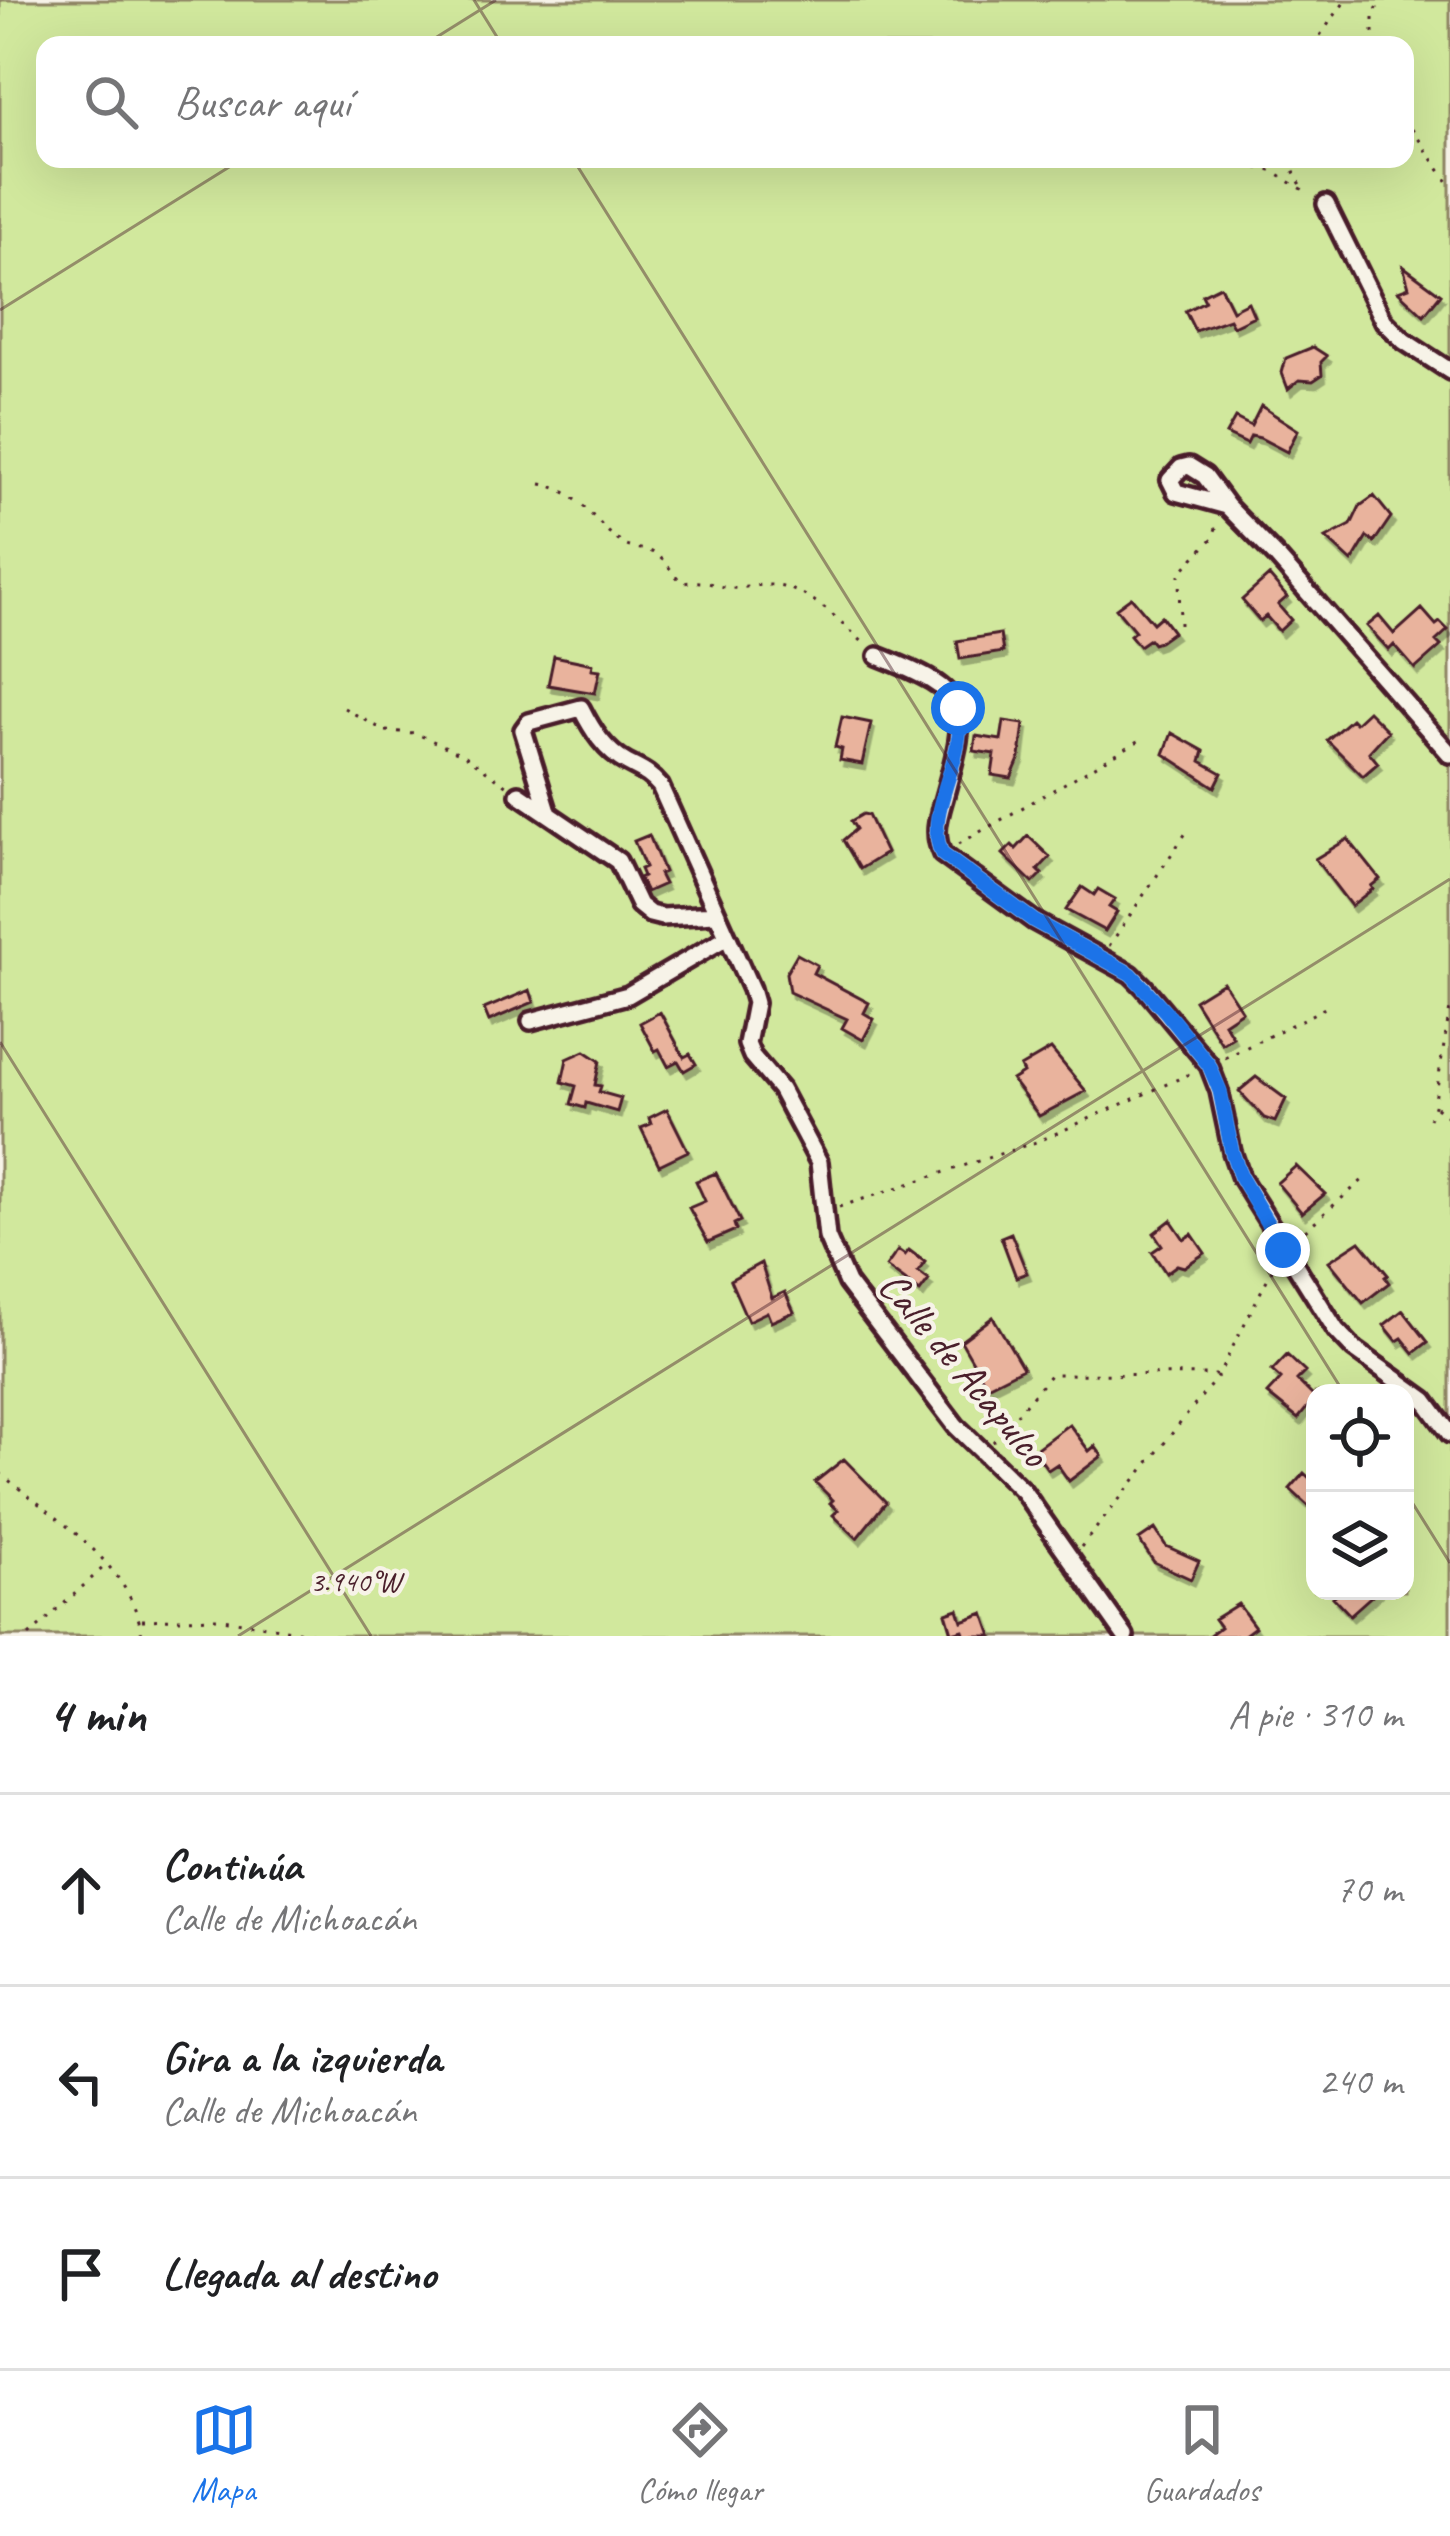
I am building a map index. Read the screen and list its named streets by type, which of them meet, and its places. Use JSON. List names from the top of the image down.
{
  "streets": {
    "street": ["Calle de Acapulco"]
  },
  "page": {
    "search": "Buscar aquí",
    "heading": ["4 min", "A pie · 310 m"],
    "list": [
      ["Continúa", "Calle de Michoacán", "70 m"],
      ["Gira a la izquierda", "Calle de Michoacán", "240 m"],
      "Llegada al destino"
    ],
    "nav": ["Mapa", "Cómo llegar", "Guardados"]
  },
  "coordinates": ["3.940°W"]
}
